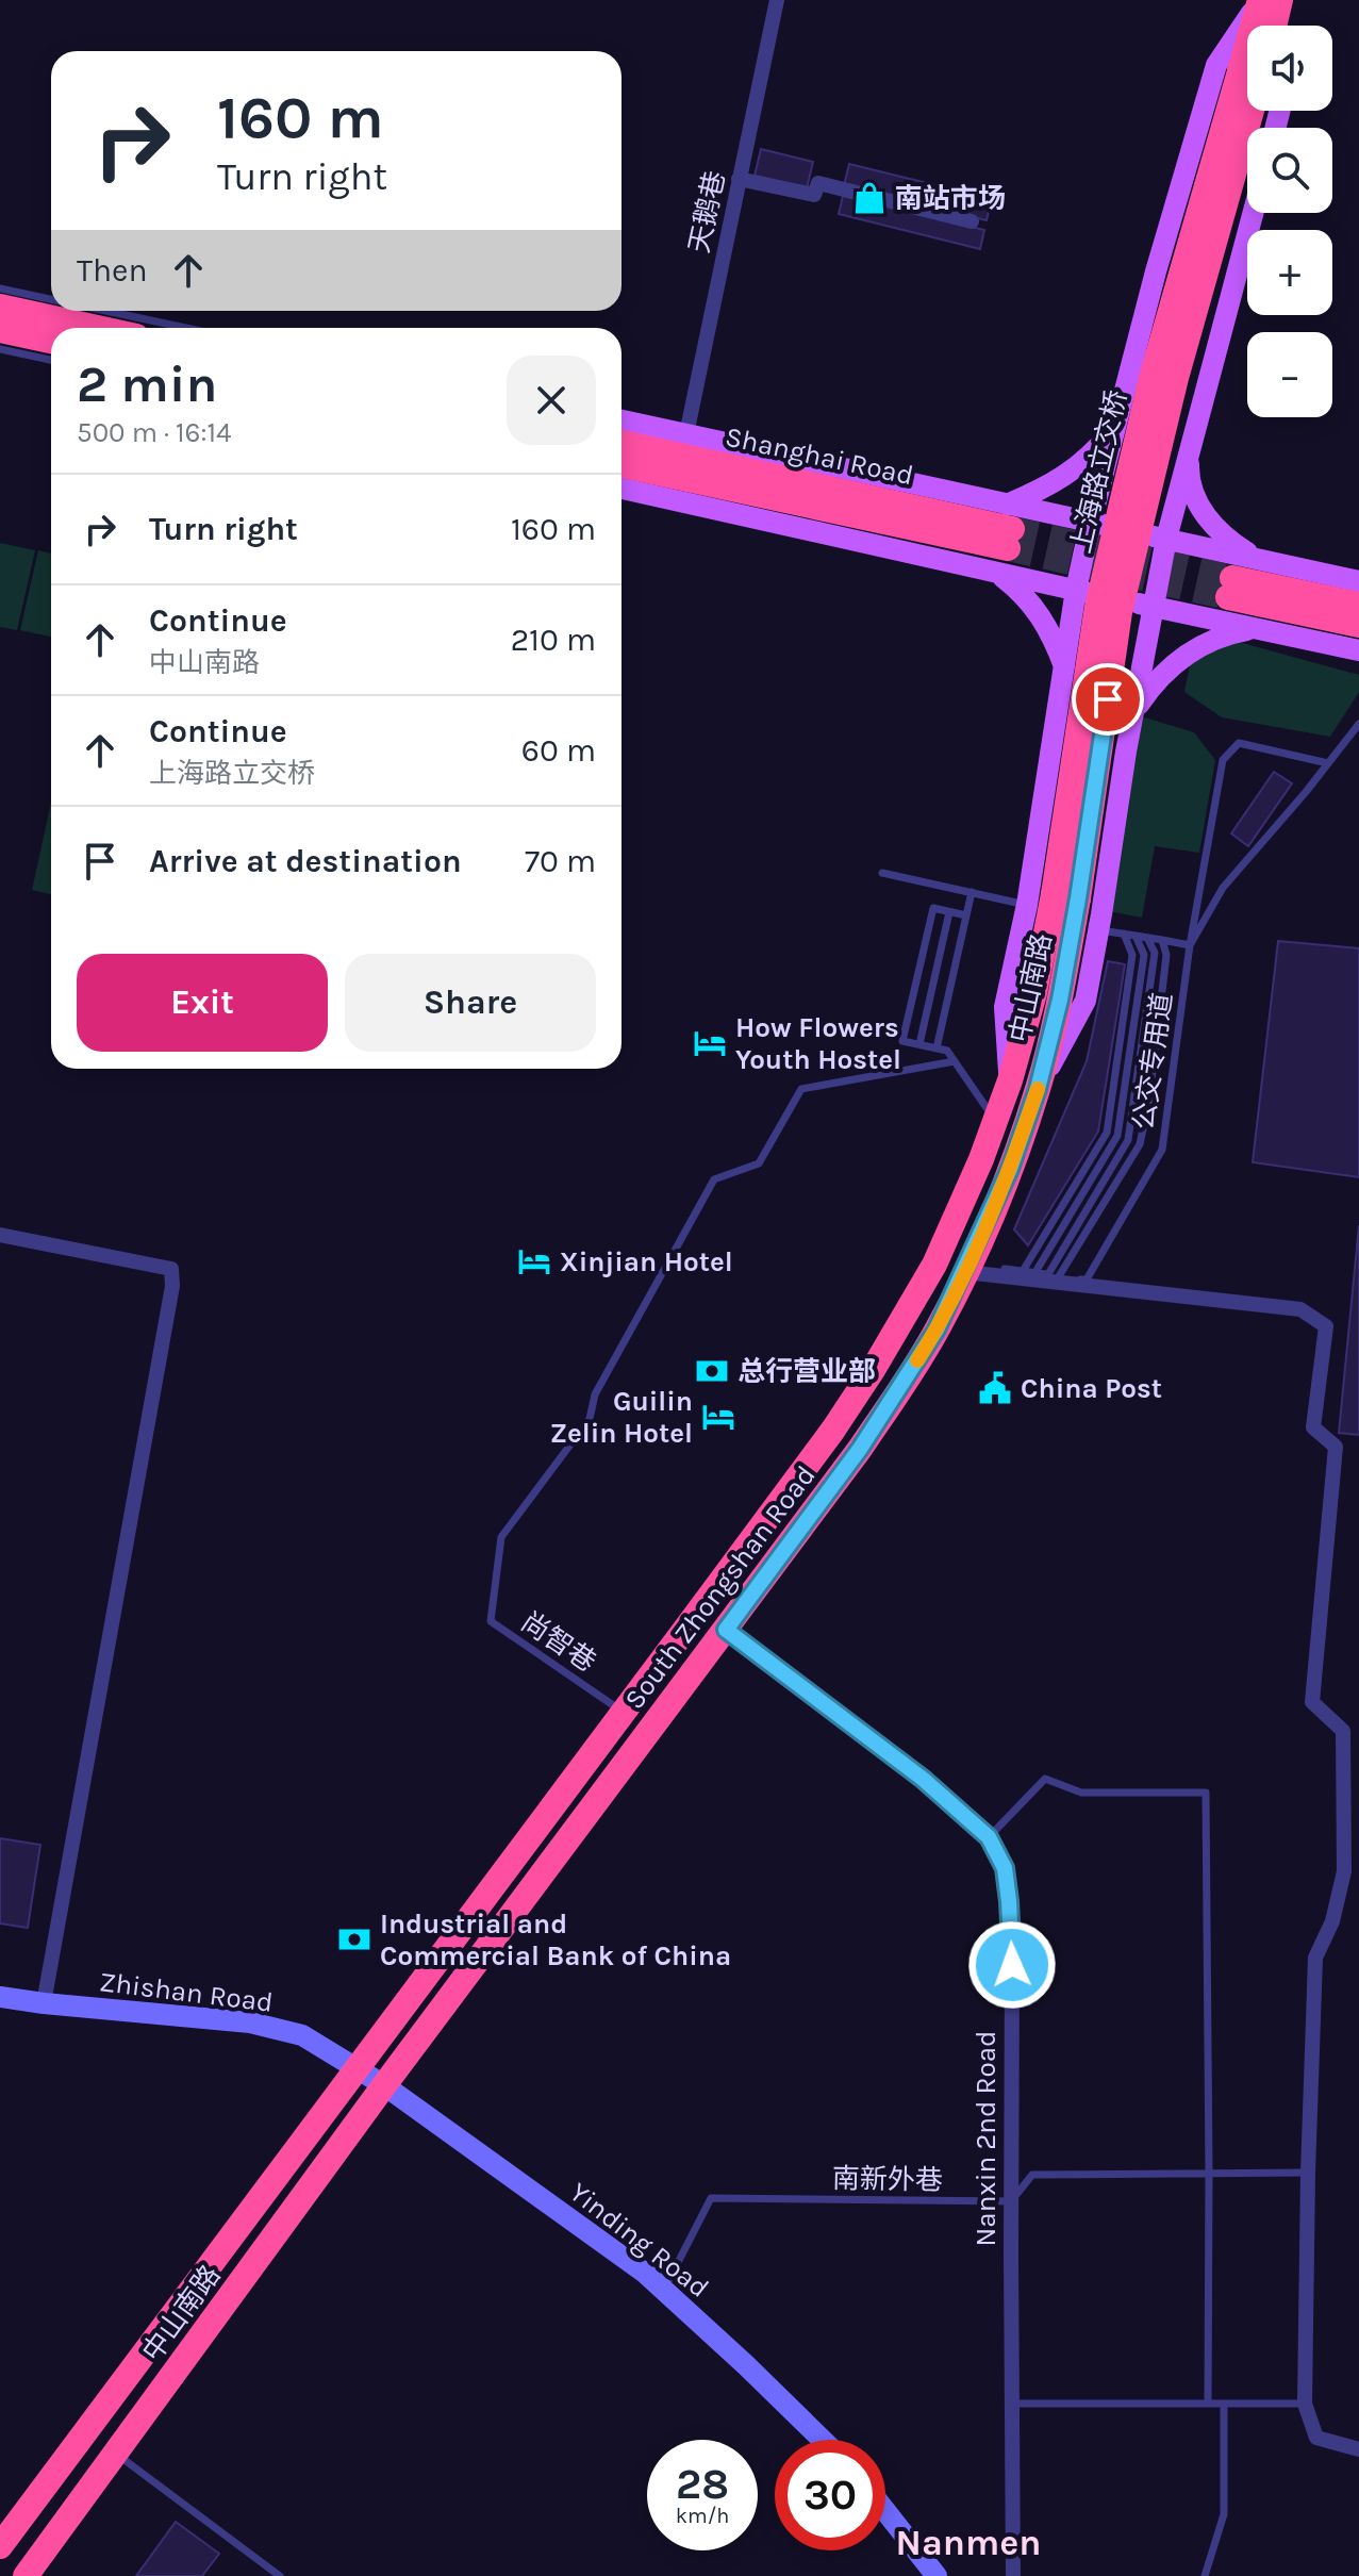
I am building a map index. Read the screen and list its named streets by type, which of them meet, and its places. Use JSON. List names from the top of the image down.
{
  "streets": {
    "highway": [
      "Shanghai Road",
      "上海路立交桥",
      "中山南路",
      "South Zhongshan Road"
    ],
    "street": [
      "天鹅巷",
      "Zhishan Road",
      "Nanxin 2nd Road",
      "Yinding Road"
    ],
    "lane": ["公交专用道", "尚智巷", "南新外巷"]
  },
  "crossings": [
    ["上海路立交桥", "中山南路"],
    ["中山南路", "South Zhongshan Road"],
    ["中山南路", "Zhishan Road"],
    ["中山南路", "Yinding Road"],
    ["公交专用道", "South Zhongshan Road"],
    ["South Zhongshan Road", "尚智巷"],
    ["South Zhongshan Road", "Zhishan Road"],
    ["South Zhongshan Road", "Nanxin 2nd Road"],
    ["South Zhongshan Road", "Yinding Road"],
    ["Zhishan Road", "Yinding Road"],
    ["Nanxin 2nd Road", "南新外巷"],
    ["南新外巷", "Yinding Road"]
  ],
  "districts": ["Nanmen"],
  "places": {
    "shop": ["南站市场"],
    "hotel": ["How Flowers Youth Hostel", "Xinjian Hotel", "Guilin Zelin Hotel"],
    "bank": ["总行营业部", "Industrial and Commercial Bank of China"],
    "public building": ["China Post"]
  },
  "page": {
    "map_buttons": ["+", "−"],
    "turn": ["160 m", "Turn right"],
    "then": "Then",
    "heading": ["2 min", "500 m · 16:14"],
    "list": [
      {
        "name": "Turn right",
        "value": "160 m"
      },
      {
        "name": "Continue",
        "note": "中山南路",
        "value": "210 m"
      },
      {
        "name": "Continue",
        "note": "上海路立交桥",
        "value": "60 m"
      },
      {
        "name": "Arrive at destination",
        "value": "70 m"
      }
    ],
    "buttons": ["Exit", "Share"],
    "speed": "28 km/h",
    "limit": "30"
  }
}
